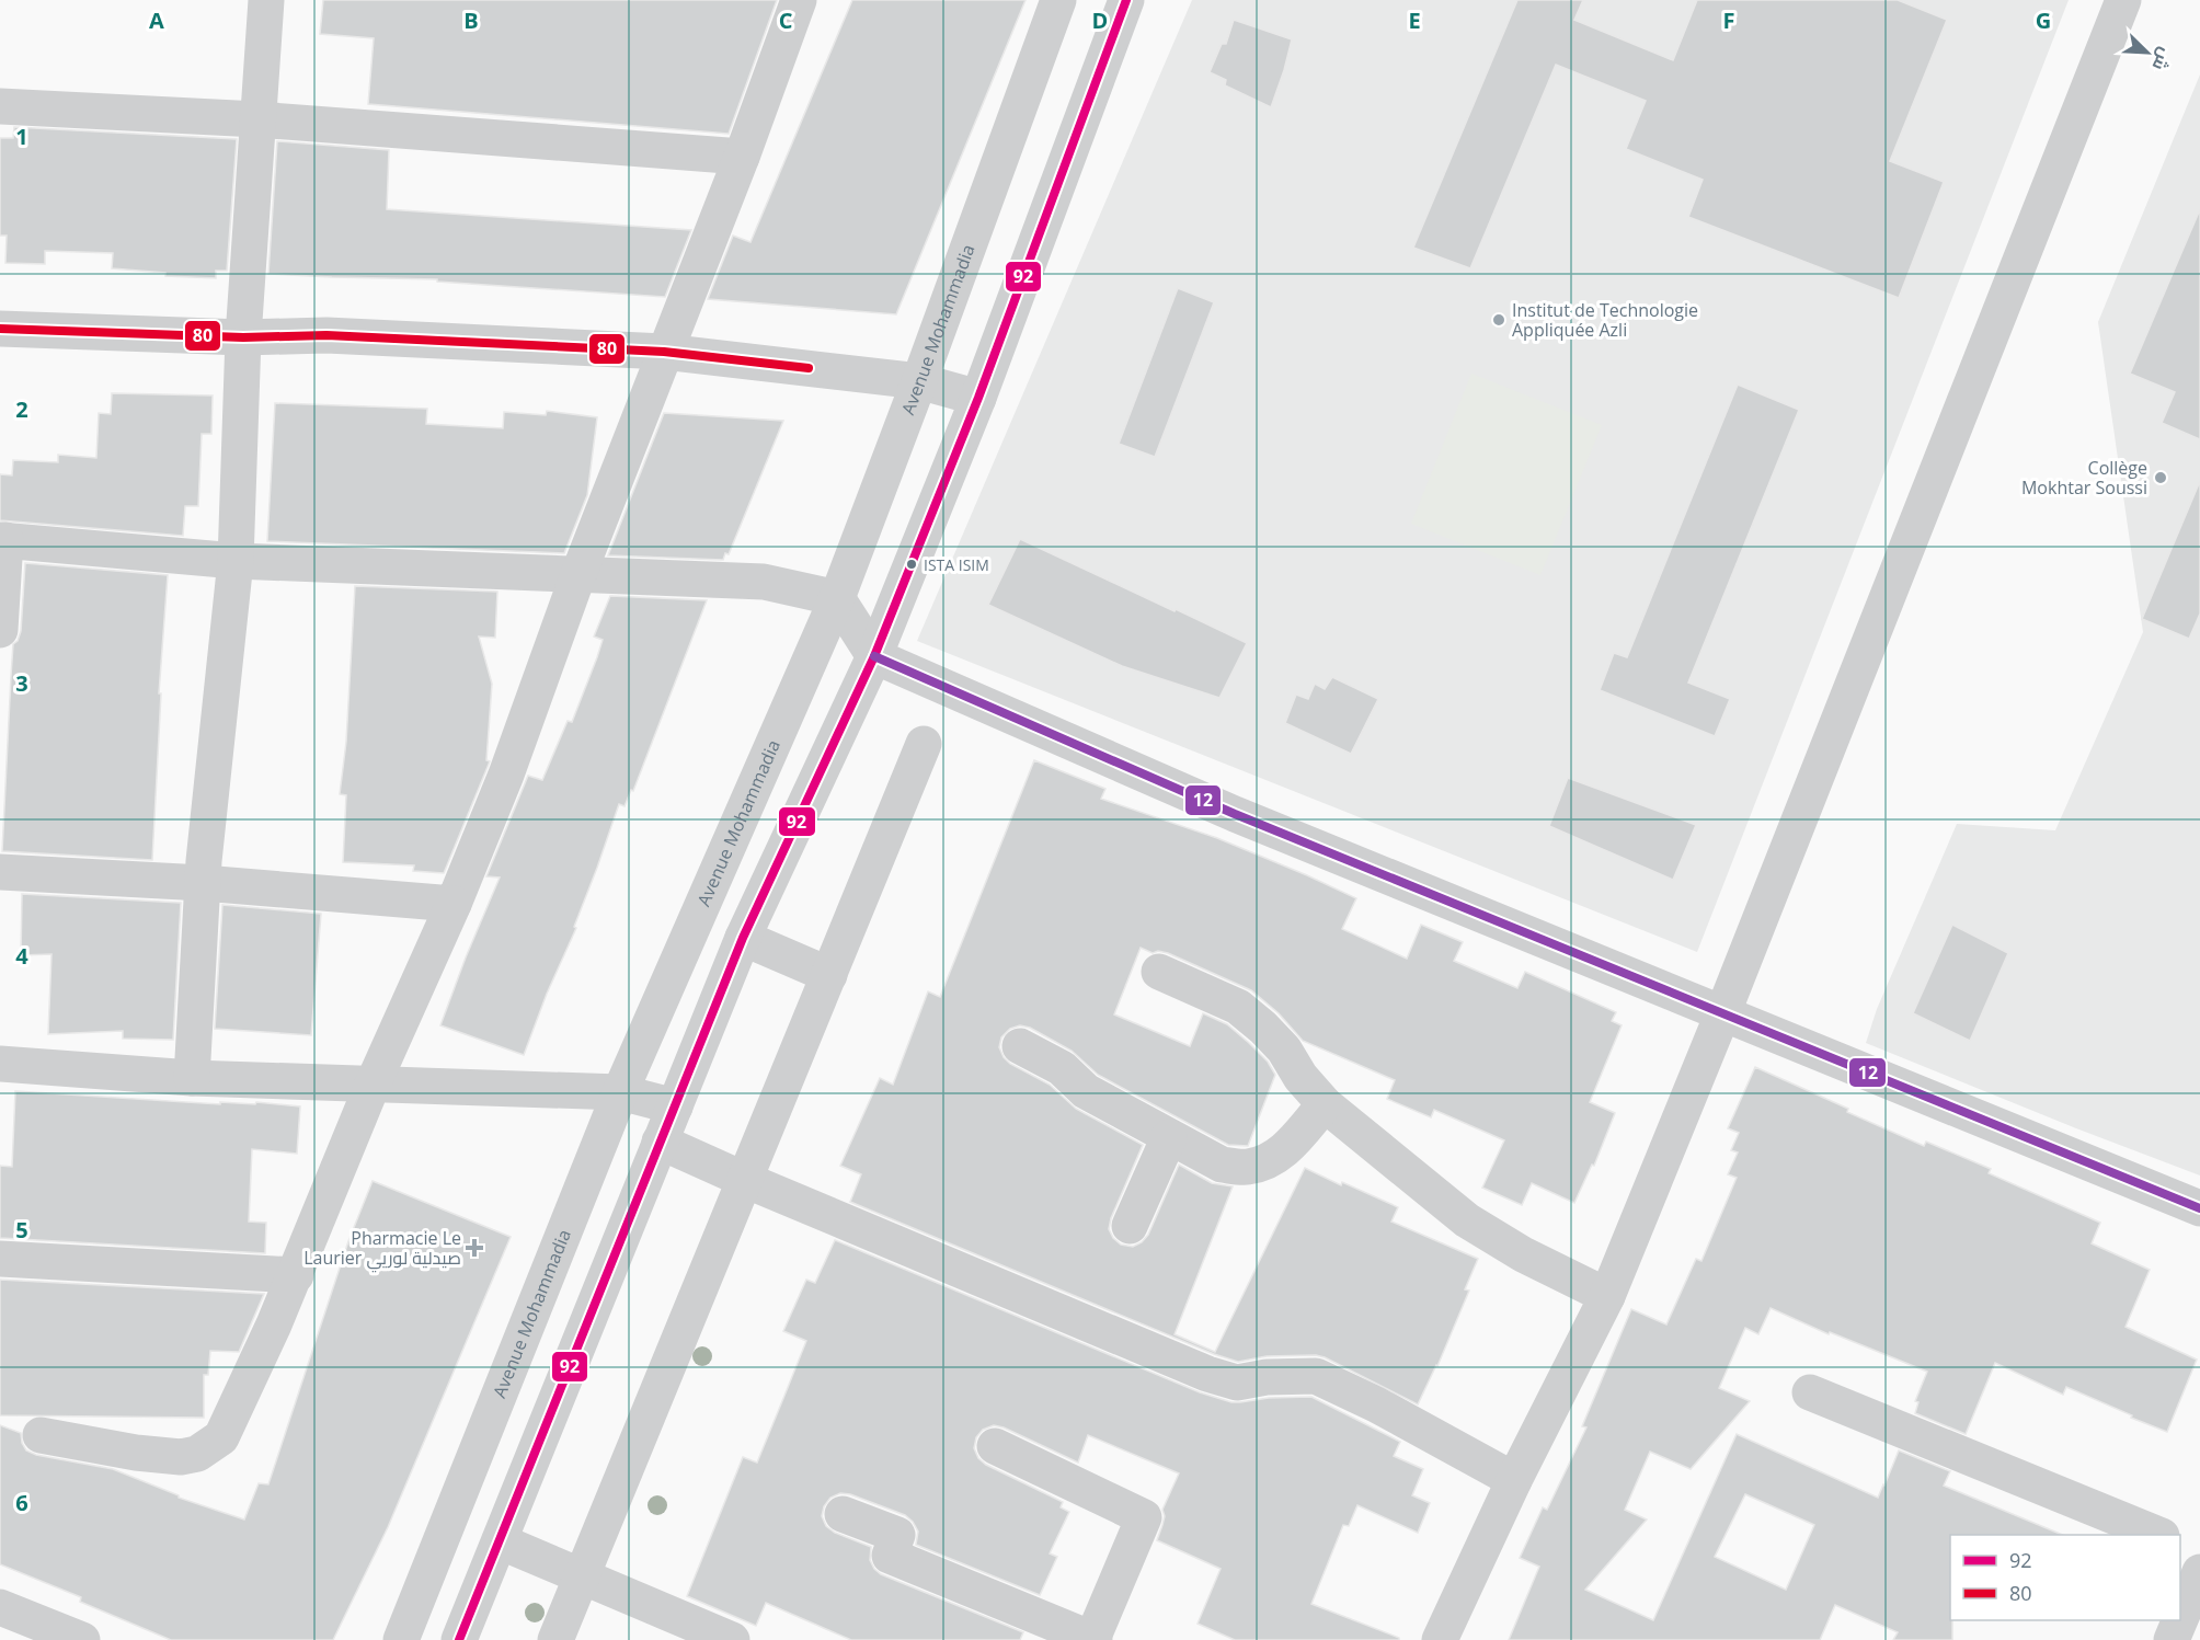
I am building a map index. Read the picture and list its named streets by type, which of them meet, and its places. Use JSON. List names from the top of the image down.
{
  "streets": {
    "street": ["Avenue Mohammadia"]
  },
  "places": {
    "other": ["Institut de Technologie Appliquée Azli", "Collège Mokhtar Soussi", "ISTA ISIM"],
    "health": ["Pharmacie Le Laurier صيدلية لوريي"]
  },
  "lines": ["transit line 92", "transit line 80", "transit line 12"],
  "legend": ["92", "80"],
  "north": "bottom right",
  "grid": {
    "columns": [
      "A",
      "B",
      "C",
      "D",
      "E",
      "F",
      "G"
    ],
    "rows": [
      "1",
      "2",
      "3",
      "4",
      "5",
      "6"
    ]
  }
}
